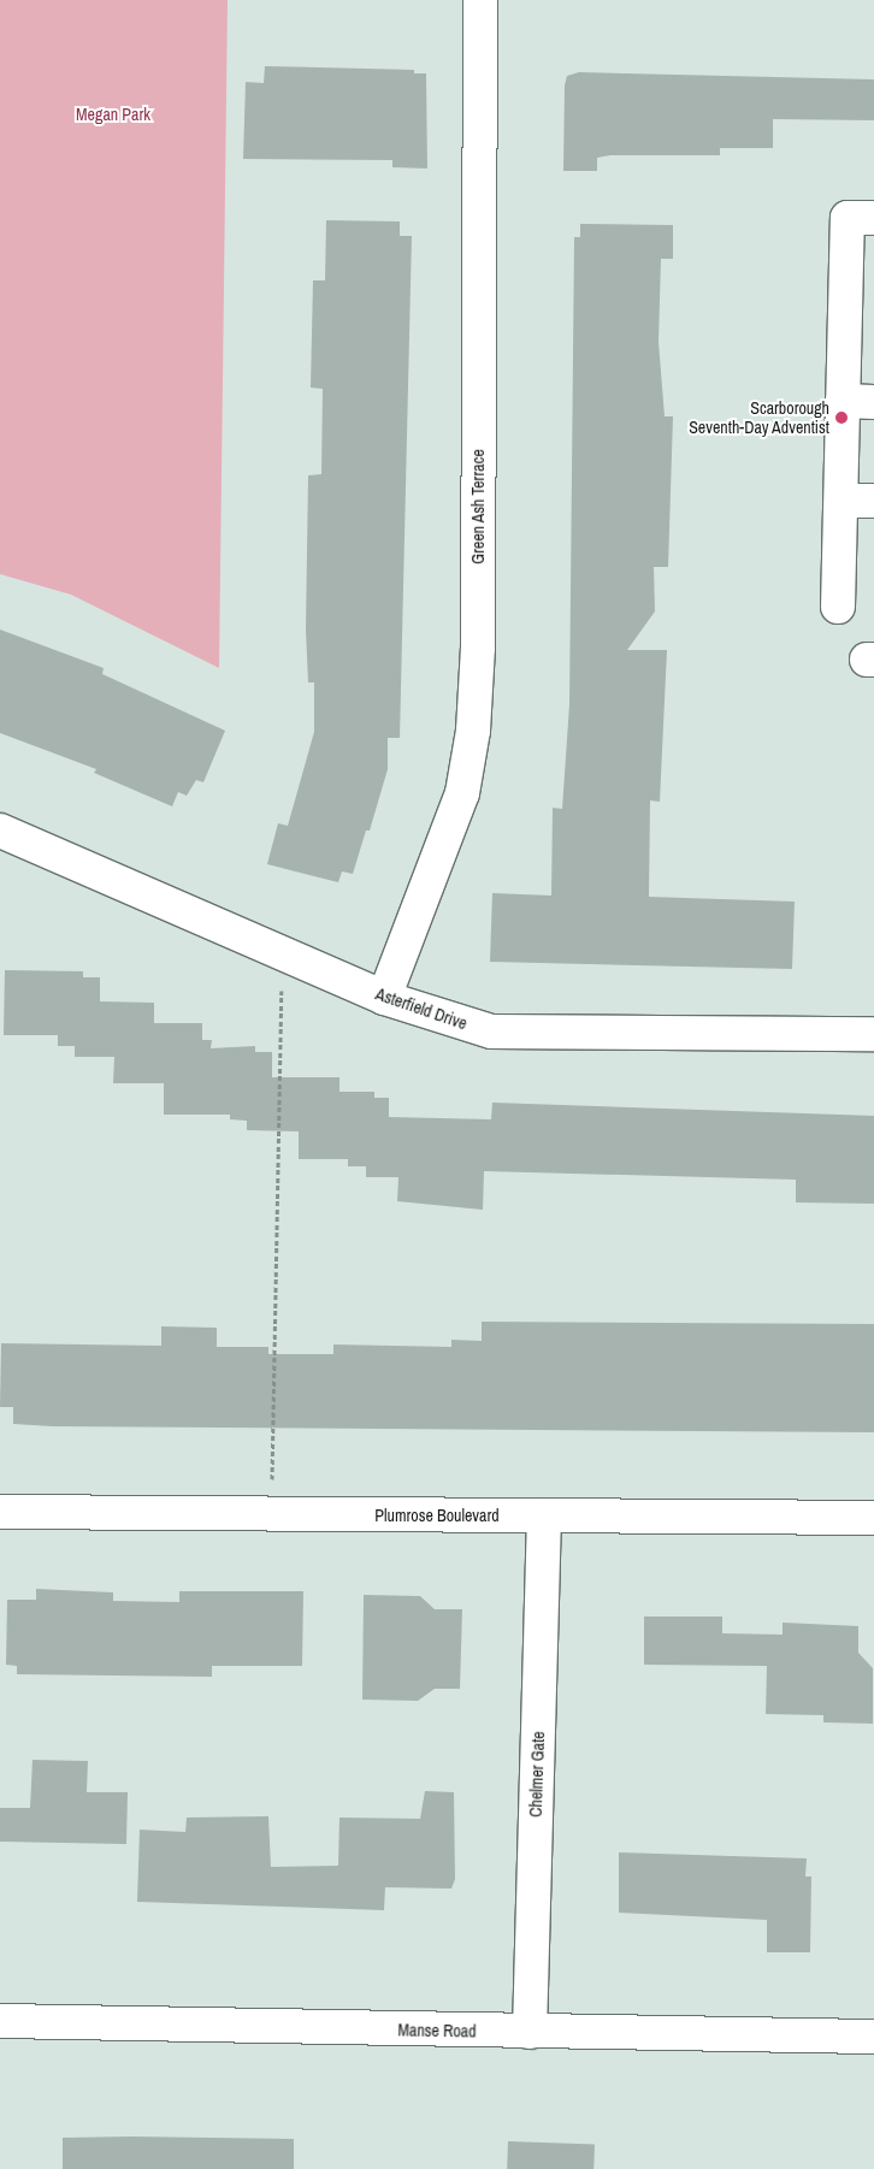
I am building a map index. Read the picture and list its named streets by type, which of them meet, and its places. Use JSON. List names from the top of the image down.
{
  "streets": {
    "street": [
      "Green Ash Terrace",
      "Asterfield Drive",
      "Plumrose Boulevard",
      "Chelmer Gate",
      "Manse Road"
    ]
  },
  "crossings": [
    ["Green Ash Terrace", "Asterfield Drive"],
    ["Plumrose Boulevard", "Chelmer Gate"],
    ["Chelmer Gate", "Manse Road"]
  ],
  "parks": ["Megan Park"],
  "places": ["Scarborough Seventh-Day Adventist"]
}
